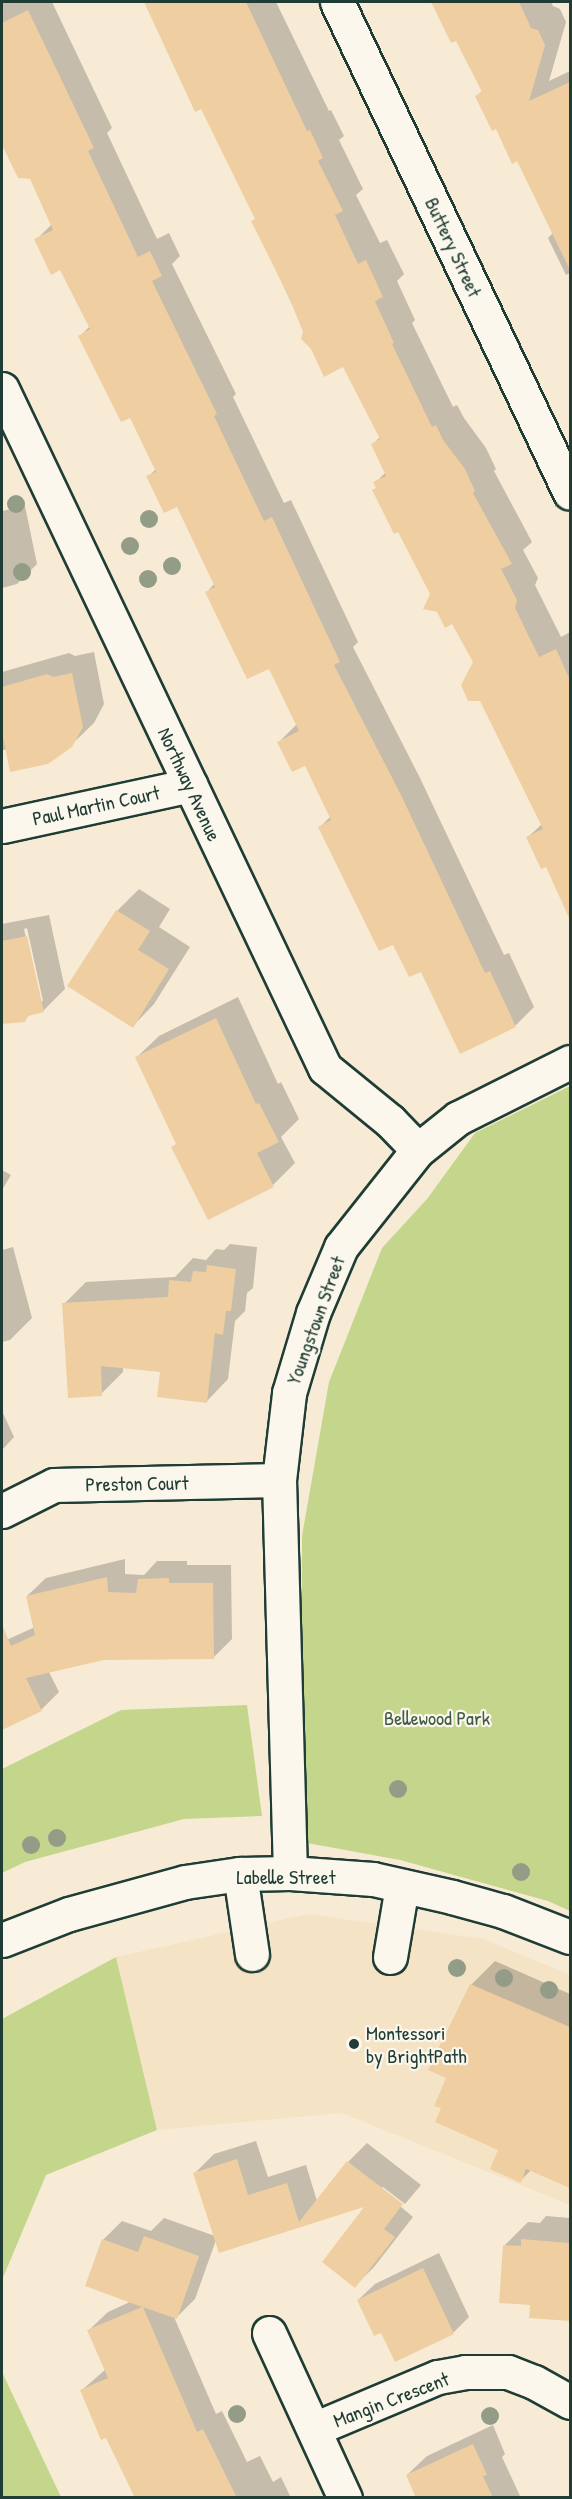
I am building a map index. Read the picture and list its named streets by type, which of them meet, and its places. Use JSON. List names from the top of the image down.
{
  "streets": {
    "street": [
      "Buttery Street",
      "Northway Avenue",
      "Paul Martin Court",
      "Youngstown Street",
      "Preston Court",
      "Labelle Street",
      "Mangin Crescent"
    ]
  },
  "crossings": [
    ["Northway Avenue", "Paul Martin Court"],
    ["Northway Avenue", "Youngstown Street"],
    ["Youngstown Street", "Preston Court"],
    ["Youngstown Street", "Labelle Street"]
  ],
  "parks": ["Bellewood Park"],
  "places": ["Montessori by BrightPath"]
}
